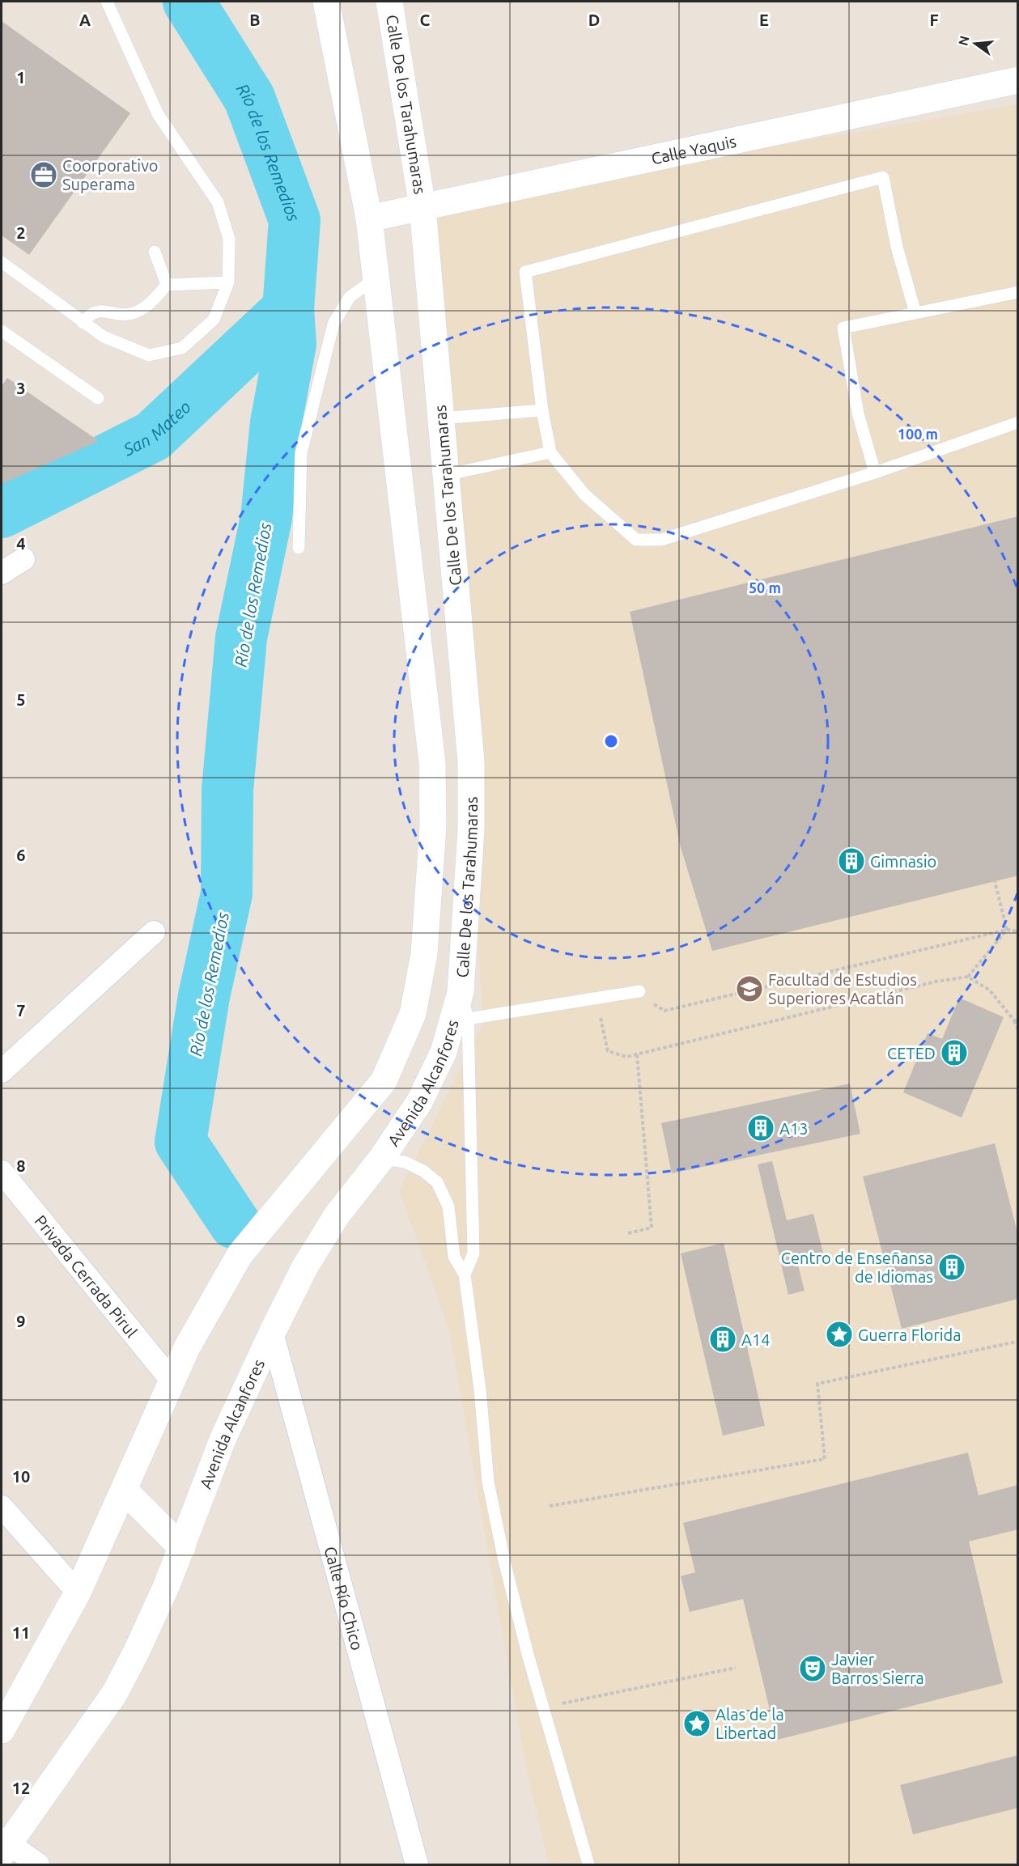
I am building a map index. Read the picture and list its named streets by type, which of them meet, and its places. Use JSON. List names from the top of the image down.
{
  "streets": {
    "main road": ["Calle De los Tarahumaras", "Calle Yaquis", "Avenida Alcanfores"],
    "street": ["Privada Cerrada Pirul", "Calle Río Chico"]
  },
  "crossings": [
    ["Calle De los Tarahumaras", "Calle Yaquis"],
    ["Calle De los Tarahumaras", "Avenida Alcanfores"],
    ["Avenida Alcanfores", "Privada Cerrada Pirul"],
    ["Avenida Alcanfores", "Calle Río Chico"]
  ],
  "water": ["Río de los Remedios", "San Mateo"],
  "places": {
    "office": ["Coorporativo Superama"],
    "building": [
      "Gimnasio",
      "CETED",
      "A13",
      "Centro de Enseñansa de Idiomas",
      "A14"
    ],
    "school or university": ["Facultad de Estudios Superiores Acatlán"],
    "place": ["Guerra Florida", "Alas de la Libertad"],
    "theatre": ["Javier Barros Sierra"]
  },
  "north": "left",
  "grid": {
    "columns": [
      "A",
      "B",
      "C",
      "D",
      "E",
      "F"
    ],
    "rows": [
      "1",
      "2",
      "3",
      "4",
      "5",
      "6",
      "7",
      "8",
      "9",
      "10",
      "11",
      "12"
    ]
  },
  "rings": ["100 m", "50 m"]
}
